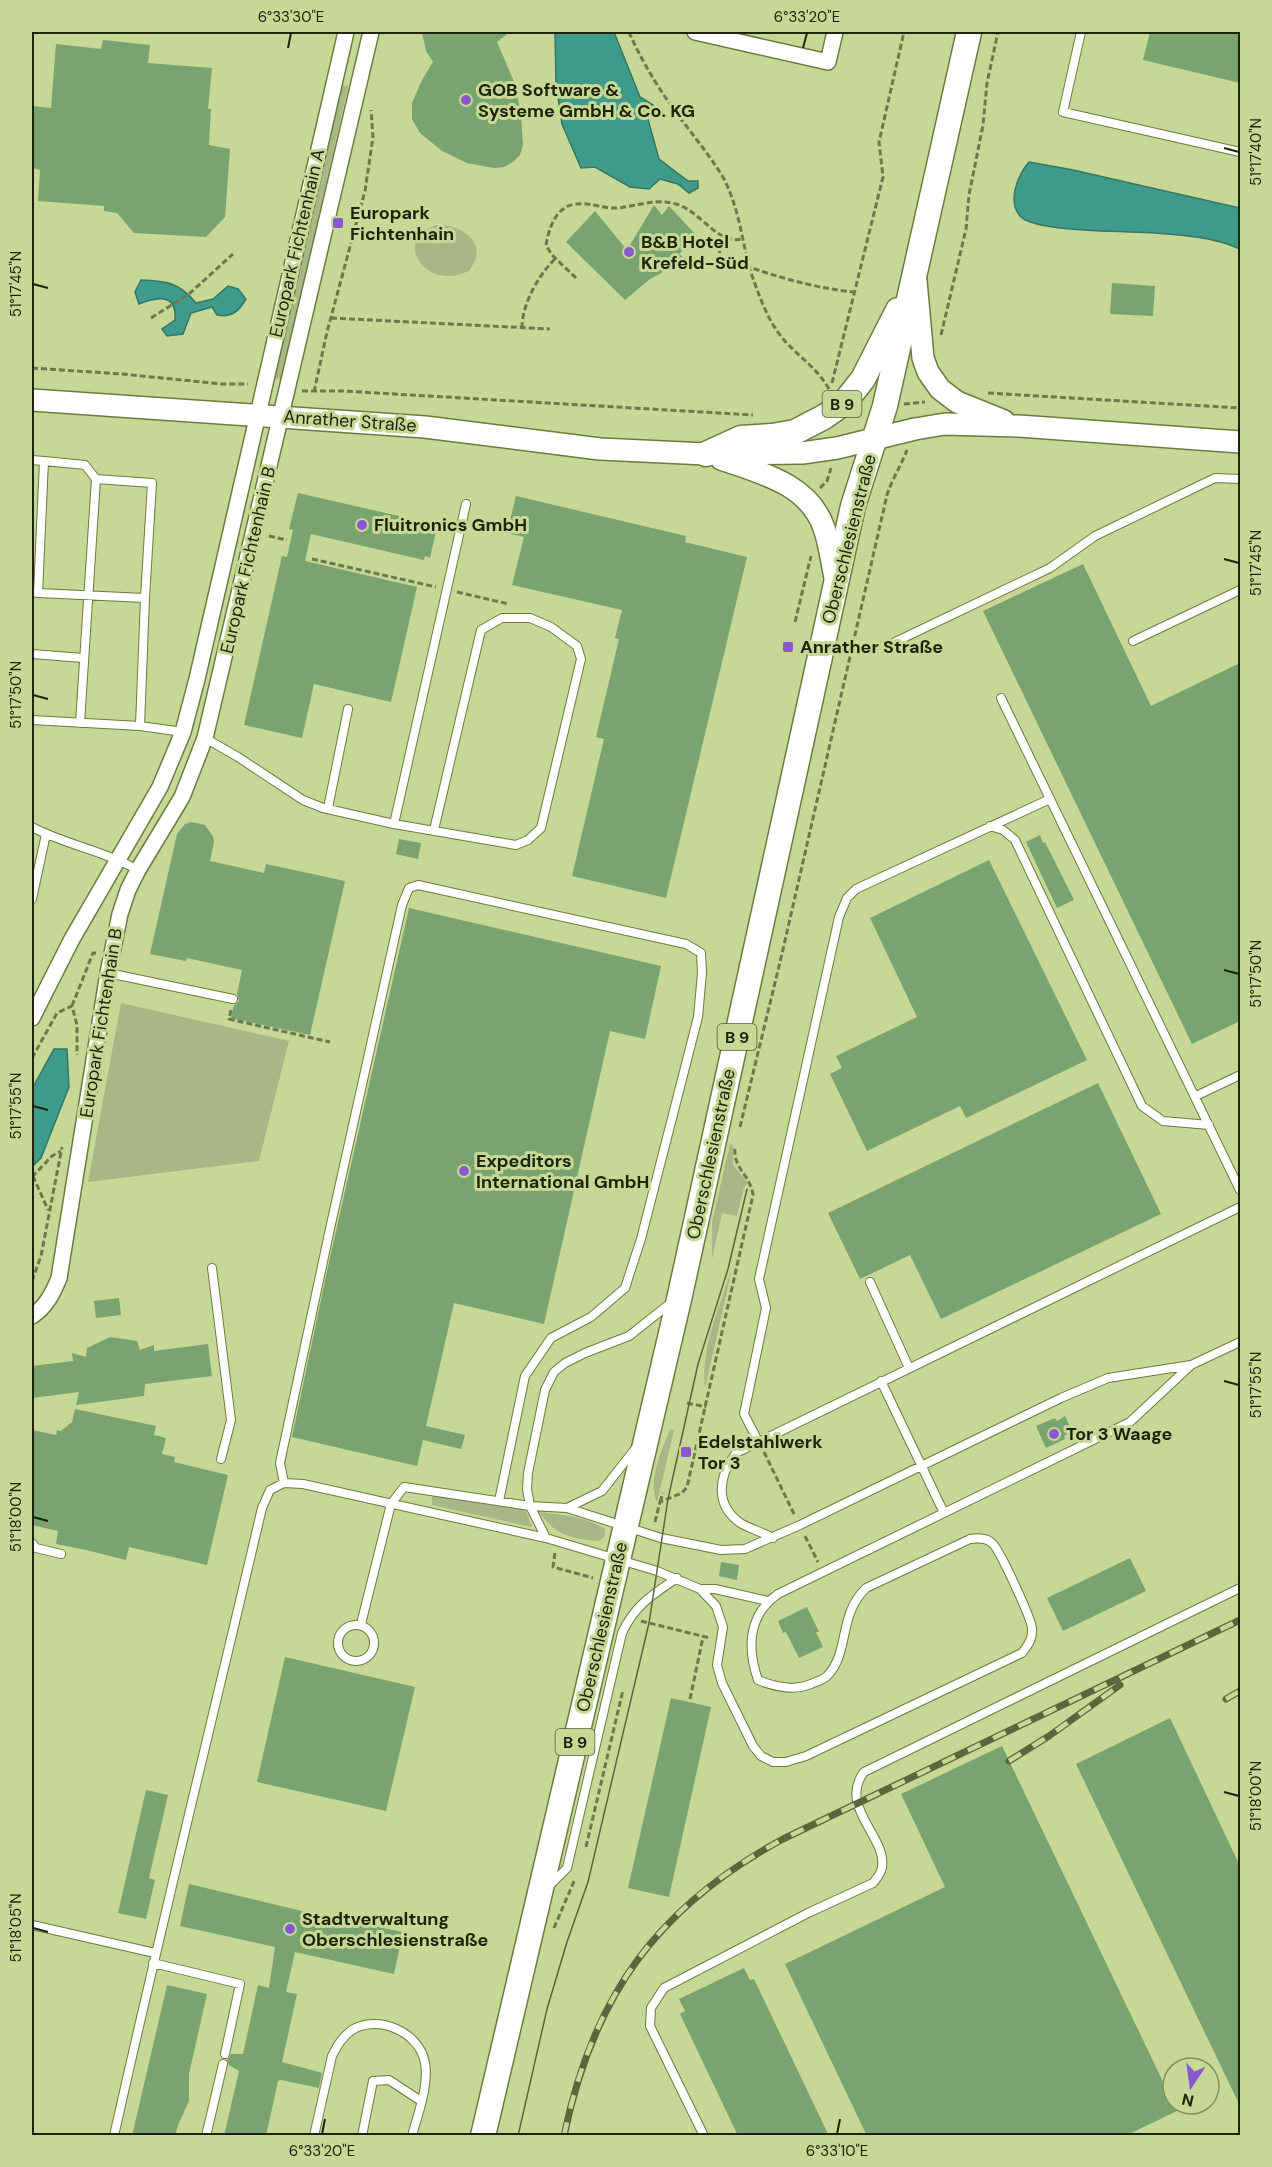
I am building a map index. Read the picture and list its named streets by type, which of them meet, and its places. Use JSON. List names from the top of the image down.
{
  "streets": {
    "main road": ["B 9", "Anrather Straße", "Oberschlesienstraße"],
    "street": ["Europark Fichtenhain A", "Europark Fichtenhain B"]
  },
  "crossings": [
    ["Europark Fichtenhain A", "Anrather Straße"],
    ["Europark Fichtenhain A", "Europark Fichtenhain B"],
    ["B 9", "Anrather Straße"],
    ["B 9", "Oberschlesienstraße"],
    ["Anrather Straße", "Oberschlesienstraße"],
    ["Anrather Straße", "Europark Fichtenhain B"]
  ],
  "places": {
    "other": [
      "GOB Software & Systeme GmbH & Co. KG",
      "B&B Hotel Krefeld-Süd",
      "Fluitronics GmbH",
      "Expeditors International GmbH",
      "Tor 3 Waage",
      "Stadtverwaltung Oberschlesienstraße"
    ],
    "transit": ["Europark Fichtenhain", "Anrather Straße", "Edelstahlwerk Tor 3"]
  },
  "north": "bottom",
  "coordinates": [
    "6°33'30\"E",
    "6°33'20\"E",
    "51°17'40\"N",
    "51°17'45\"N",
    "51°17'50\"N",
    "51°17'55\"N",
    "51°18'00\"N",
    "51°18'05\"N",
    "6°33'10\"E"
  ]
}
